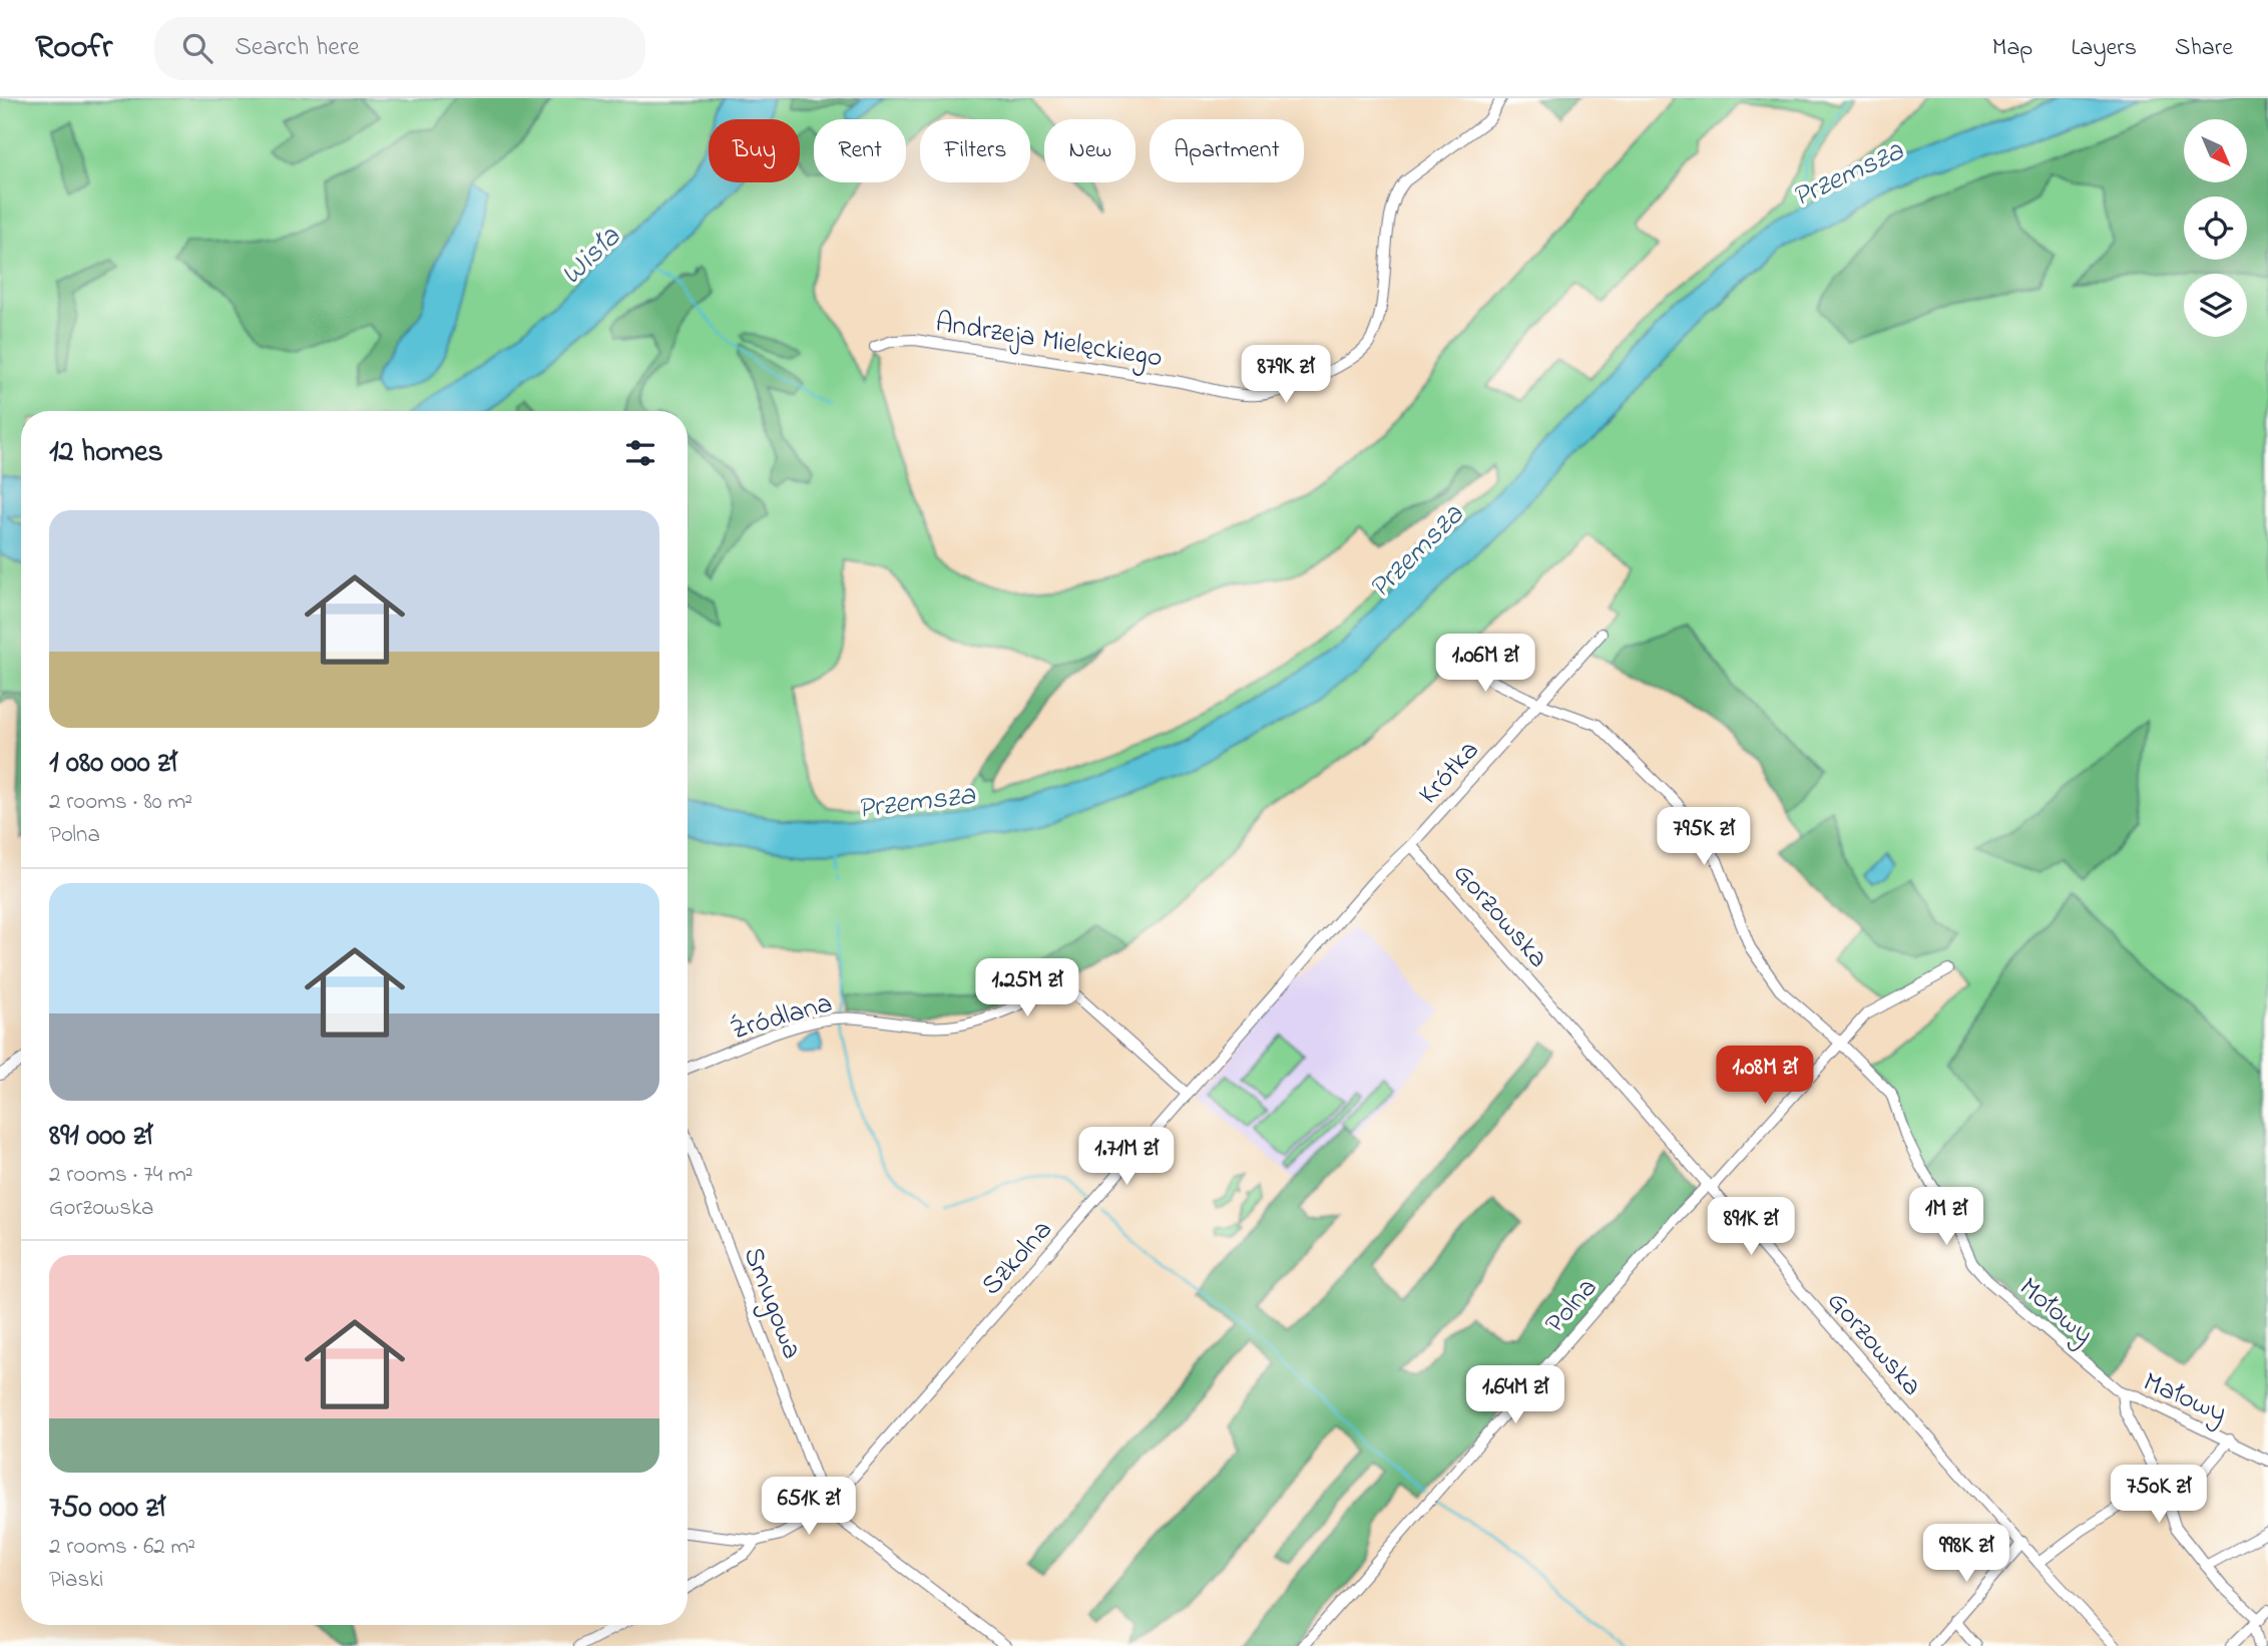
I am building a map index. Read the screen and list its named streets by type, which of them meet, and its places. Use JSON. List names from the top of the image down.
{
  "streets": {
    "street": [
      "Andrzeja Mielęckiego",
      "Krótka",
      "Gorzowska",
      "Źródlana",
      "Szkolna",
      "Smugowa",
      "Polna",
      "Mołowy",
      "Małowy"
    ]
  },
  "crossings": [
    ["Krótka", "Gorzowska"],
    ["Krótka", "Szkolna"],
    ["Krótka", "Mołowy"],
    ["Gorzowska", "Szkolna"],
    ["Gorzowska", "Polna"],
    ["Źródlana", "Szkolna"],
    ["Szkolna", "Smugowa"],
    ["Polna", "Mołowy"],
    ["Mołowy", "Małowy"]
  ],
  "water": ["Przemsza", "Wisła"],
  "north": "bottom right",
  "page": {
    "header": "Roofr",
    "search": "Search here",
    "nav": ["Map", "Layers", "Share"],
    "chip": [
      "Buy",
      "Rent",
      "Filters",
      "New",
      "Apartment"
    ],
    "price": [
      "879K zł",
      "1.06M zł",
      "795K zł",
      "1.25M zł",
      "1.08M zł",
      "1.71M zł",
      "1M zł",
      "891K zł",
      "1.64M zł",
      "750K zł",
      "651K zł",
      "998K zł"
    ],
    "heading": "12 homes",
    "list": [
      {
        "name": "1 080 000 zł",
        "note": "2 rooms · 80 m² · Polna"
      },
      {
        "name": "891 000 zł",
        "note": "2 rooms · 74 m² · Gorzowska"
      },
      {
        "name": "750 000 zł",
        "note": "2 rooms · 62 m² · Piaski"
      }
    ]
  }
}
